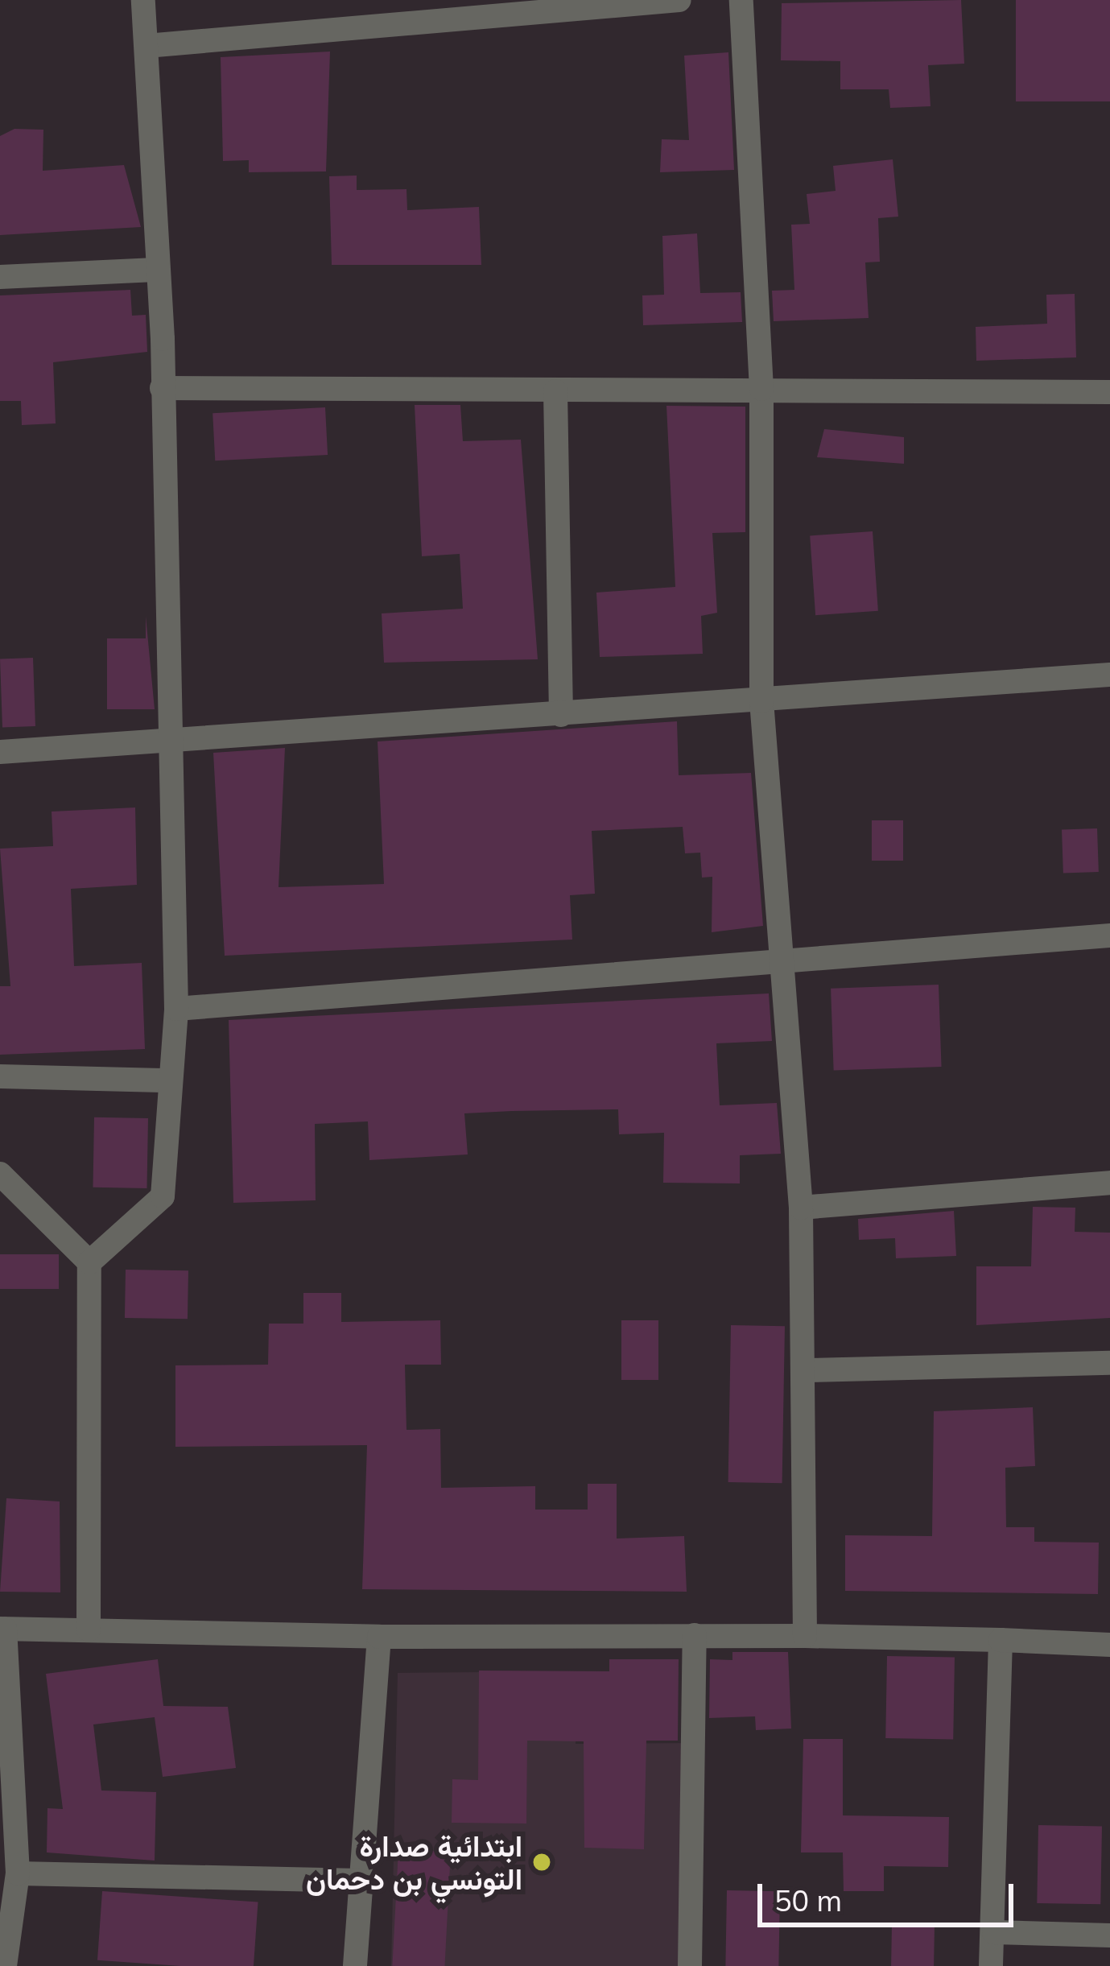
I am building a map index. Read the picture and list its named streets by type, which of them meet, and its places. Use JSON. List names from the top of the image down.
{
  "places": ["ابتدائية صدارة التونسي بن دحمان"],
  "scale_bar": "50 m"
}
